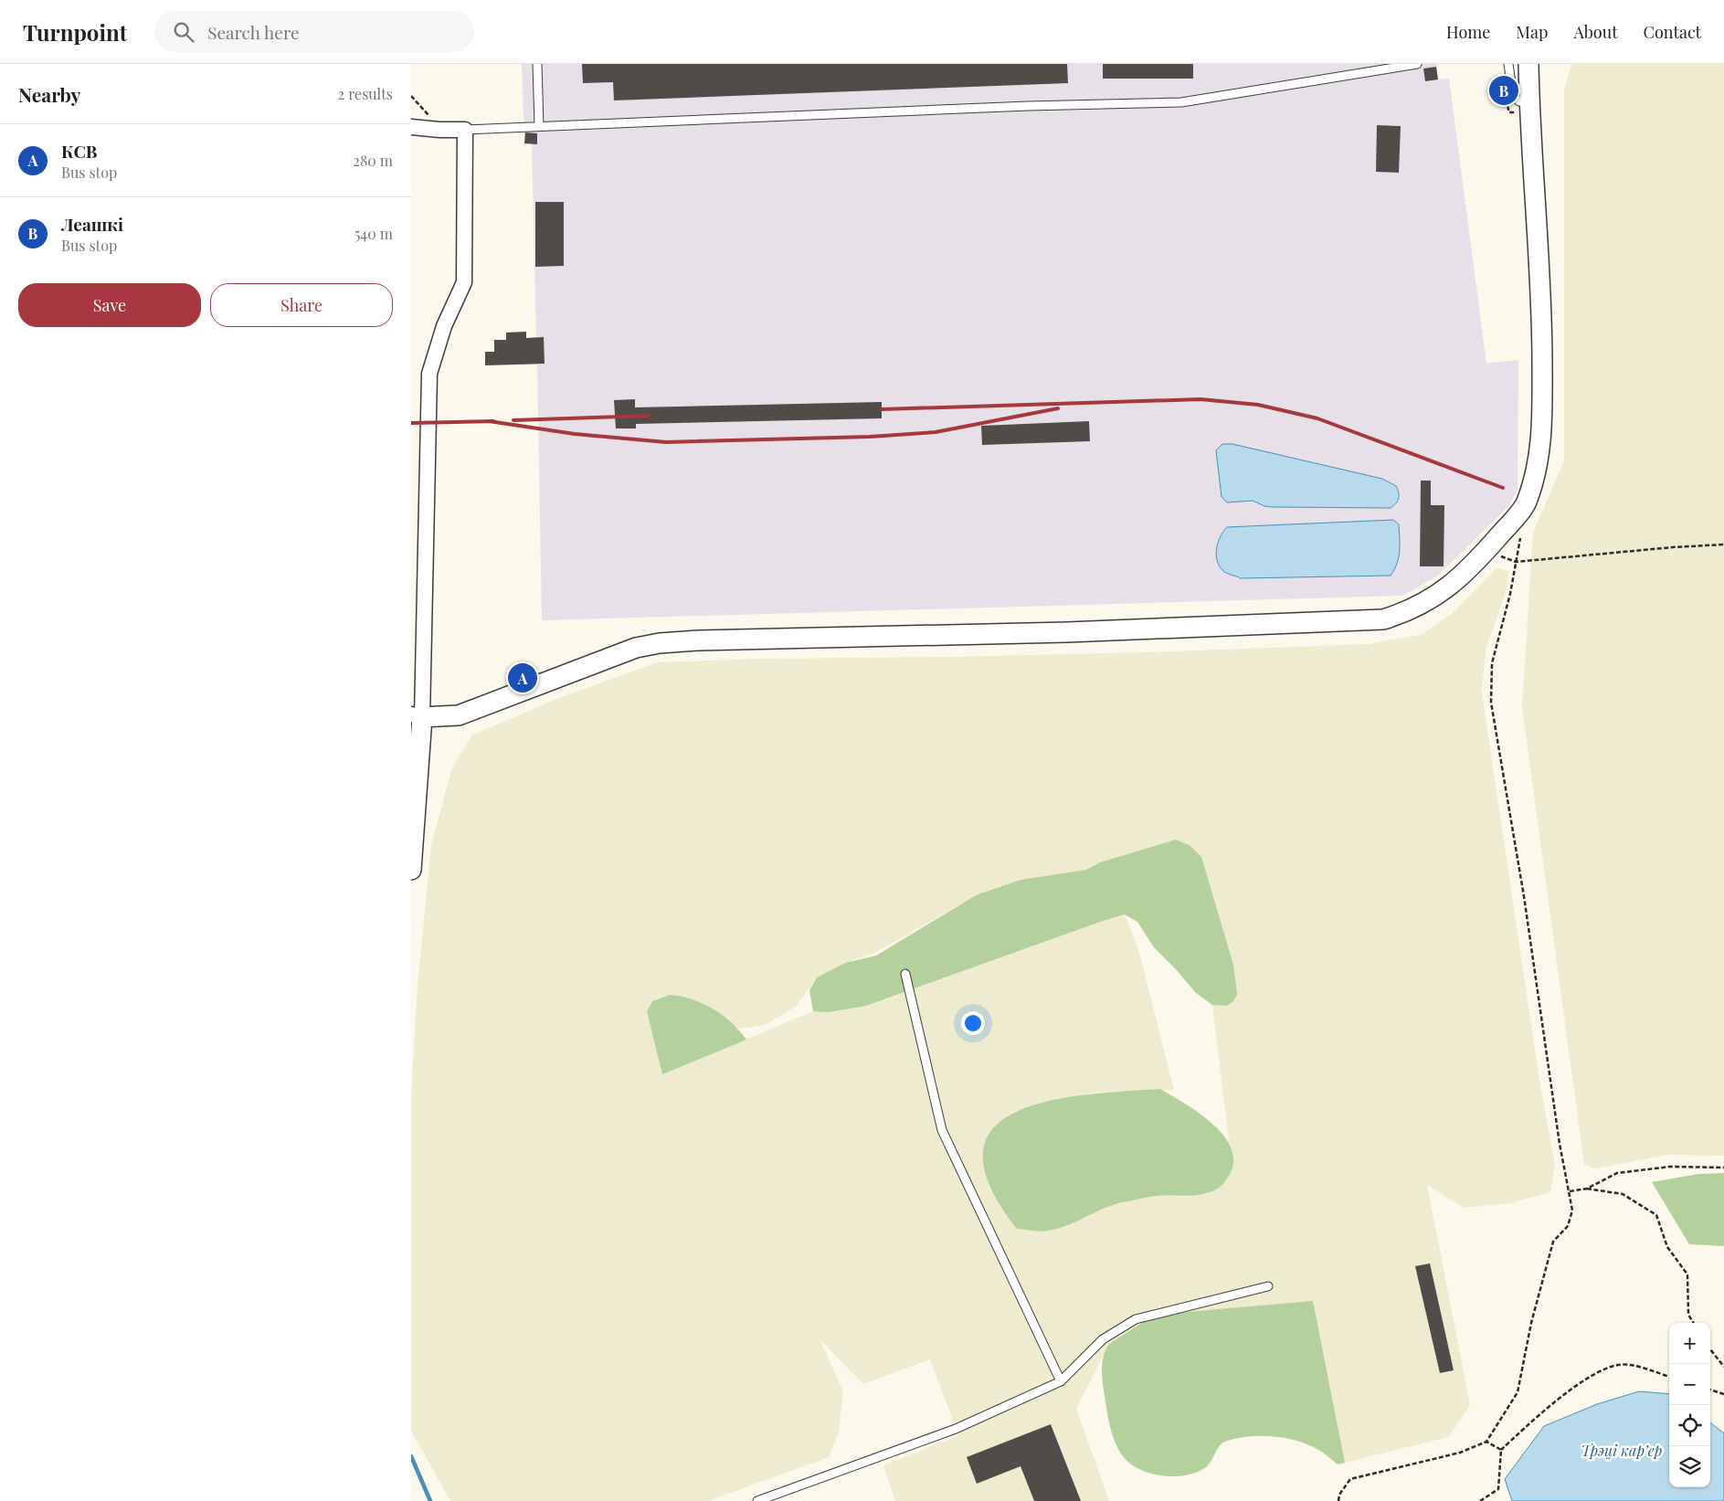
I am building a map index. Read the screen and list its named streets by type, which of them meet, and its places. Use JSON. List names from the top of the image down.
{
  "water": ["Трэці карʼер"],
  "page": {
    "header": "Turnpoint",
    "search": "Search here",
    "nav": [
      "Home",
      "Map",
      "About",
      "Contact"
    ],
    "heading": ["Nearby", "2 results"],
    "pins": ["B", "A"],
    "list": [
      {
        "mark": "A",
        "name": "КСВ",
        "note": "Bus stop",
        "value": "280 m"
      },
      {
        "mark": "B",
        "name": "Леашкі",
        "note": "Bus stop",
        "value": "540 m"
      }
    ],
    "buttons": ["Save", "Share"],
    "map_buttons": ["+", "−"]
  }
}
